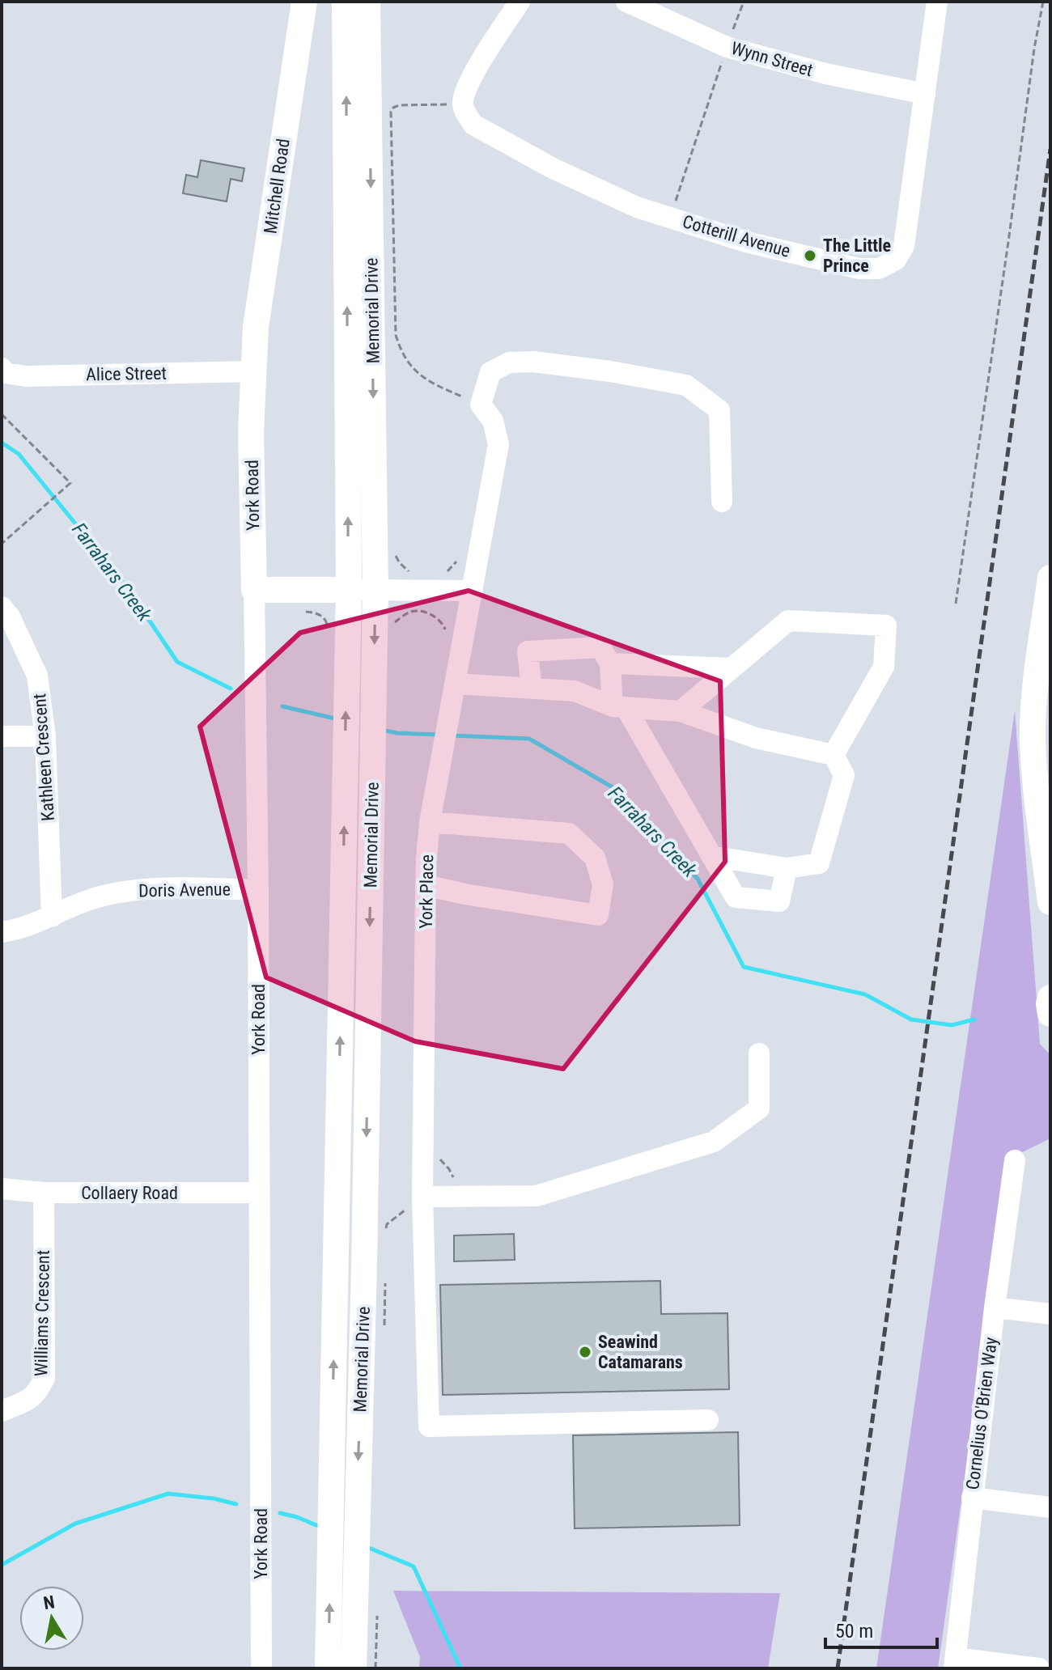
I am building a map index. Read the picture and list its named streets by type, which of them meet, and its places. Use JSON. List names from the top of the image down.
{
  "streets": {
    "main road": ["Mitchell Road", "Memorial Drive", "York Road"],
    "street": [
      "Wynn Street",
      "Cotterill Avenue",
      "Alice Street",
      "Kathleen Crescent",
      "Doris Avenue",
      "York Place",
      "Collaery Road",
      "Williams Crescent",
      "Cornelius O'Brien Way"
    ]
  },
  "crossings": [
    ["Wynn Street", "Cotterill Avenue"],
    ["Mitchell Road", "Alice Street"],
    ["Mitchell Road", "York Road"],
    ["Alice Street", "York Road"],
    ["York Road", "Doris Avenue"],
    ["York Road", "Collaery Road"],
    ["Kathleen Crescent", "Doris Avenue"],
    ["Collaery Road", "Williams Crescent"]
  ],
  "water": ["Farrahars Creek"],
  "places": ["The Little Prince", "Seawind Catamarans"],
  "scale_bar": "50 m",
  "north": "top"
}
